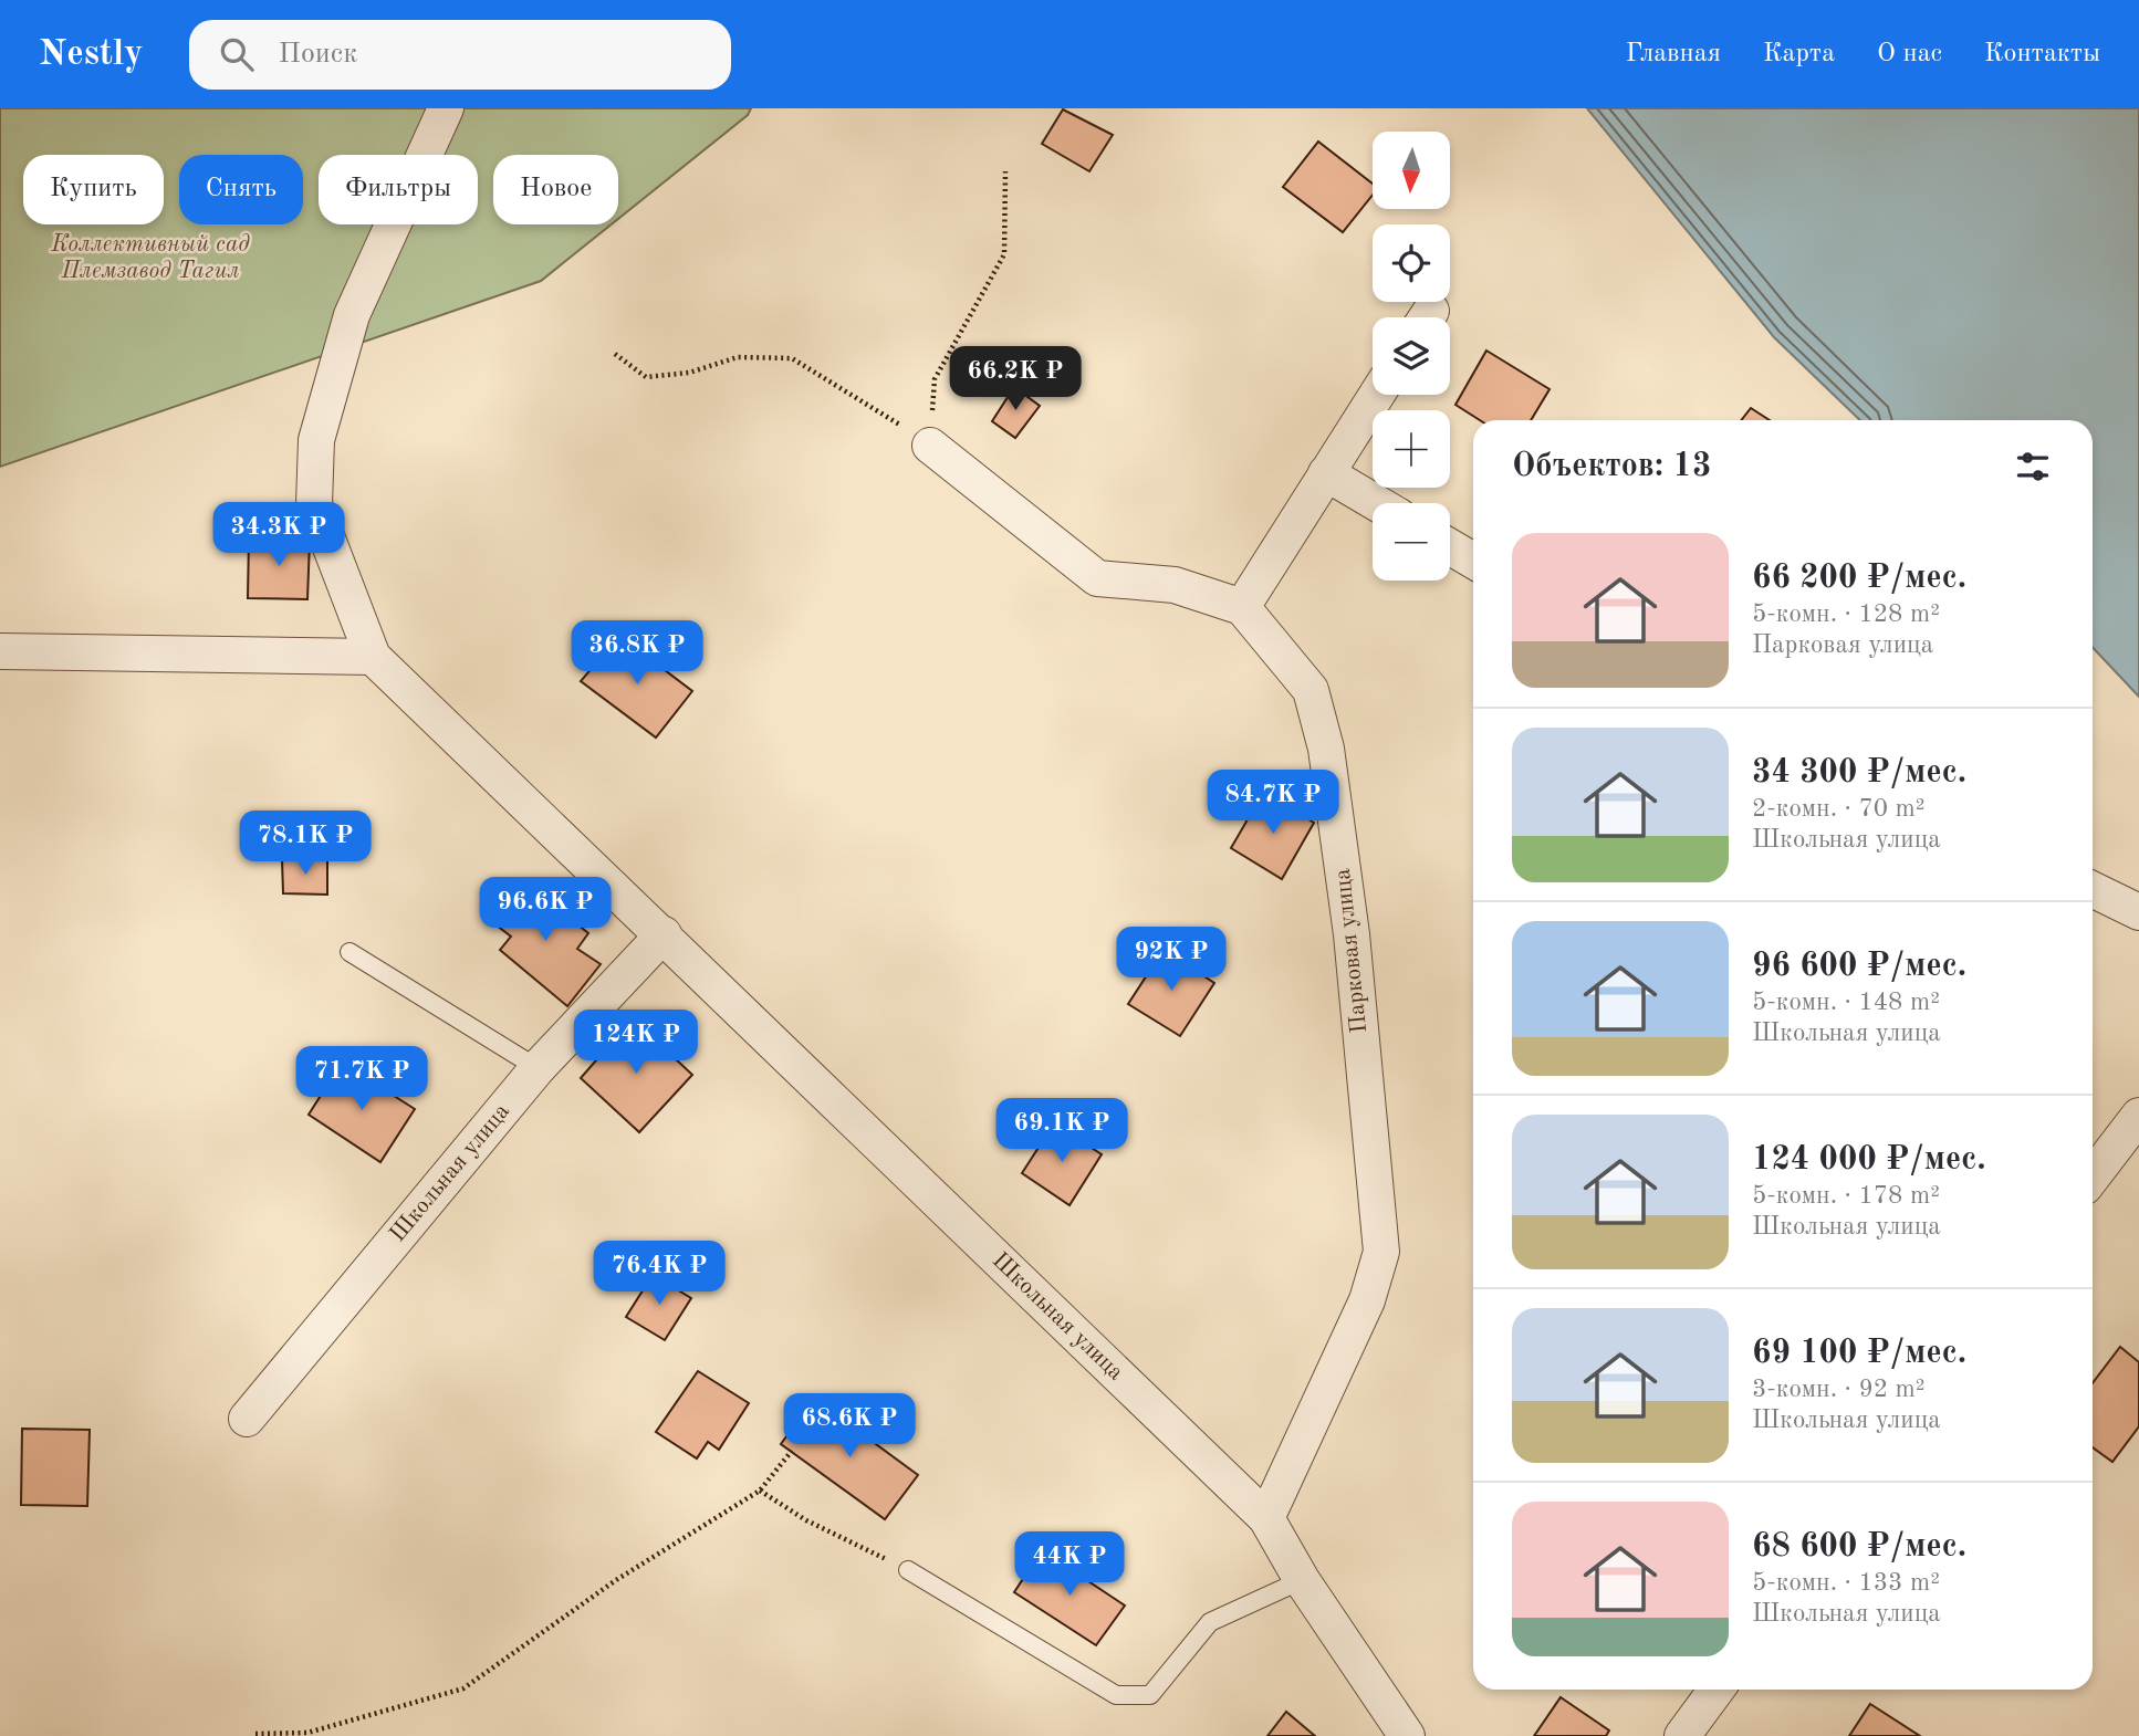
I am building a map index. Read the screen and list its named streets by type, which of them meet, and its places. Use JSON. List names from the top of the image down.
{
  "streets": {
    "street": ["Парковая улица", "Школьная улица"]
  },
  "crossings": [
    ["Парковая улица", "Школьная улица"]
  ],
  "parks": ["Коллективный сад Племзавод Тагил"],
  "north": "bottom",
  "page": {
    "header": "Nestly",
    "search": "Поиск",
    "nav": [
      "Главная",
      "Карта",
      "О нас",
      "Контакты"
    ],
    "map_buttons": ["+", "−"],
    "chip": [
      "Купить",
      "Снять",
      "Фильтры",
      "Новое"
    ],
    "price": [
      "66.2K ₽",
      "34.3K ₽",
      "36.8K ₽",
      "84.7K ₽",
      "78.1K ₽",
      "96.6K ₽",
      "92K ₽",
      "124K ₽",
      "71.7K ₽",
      "69.1K ₽",
      "76.4K ₽",
      "68.6K ₽",
      "44K ₽"
    ],
    "heading": "Объектов: 13",
    "list": [
      {
        "name": "66 200 ₽/мес.",
        "note": "5-комн. · 128 m² · Парковая улица"
      },
      {
        "name": "34 300 ₽/мес.",
        "note": "2-комн. · 70 m² · Школьная улица"
      },
      {
        "name": "96 600 ₽/мес.",
        "note": "5-комн. · 148 m² · Школьная улица"
      },
      {
        "name": "124 000 ₽/мес.",
        "note": "5-комн. · 178 m² · Школьная улица"
      },
      {
        "name": "69 100 ₽/мес.",
        "note": "3-комн. · 92 m² · Школьная улица"
      },
      {
        "name": "68 600 ₽/мес.",
        "note": "5-комн. · 133 m² · Школьная улица"
      }
    ]
  }
}
